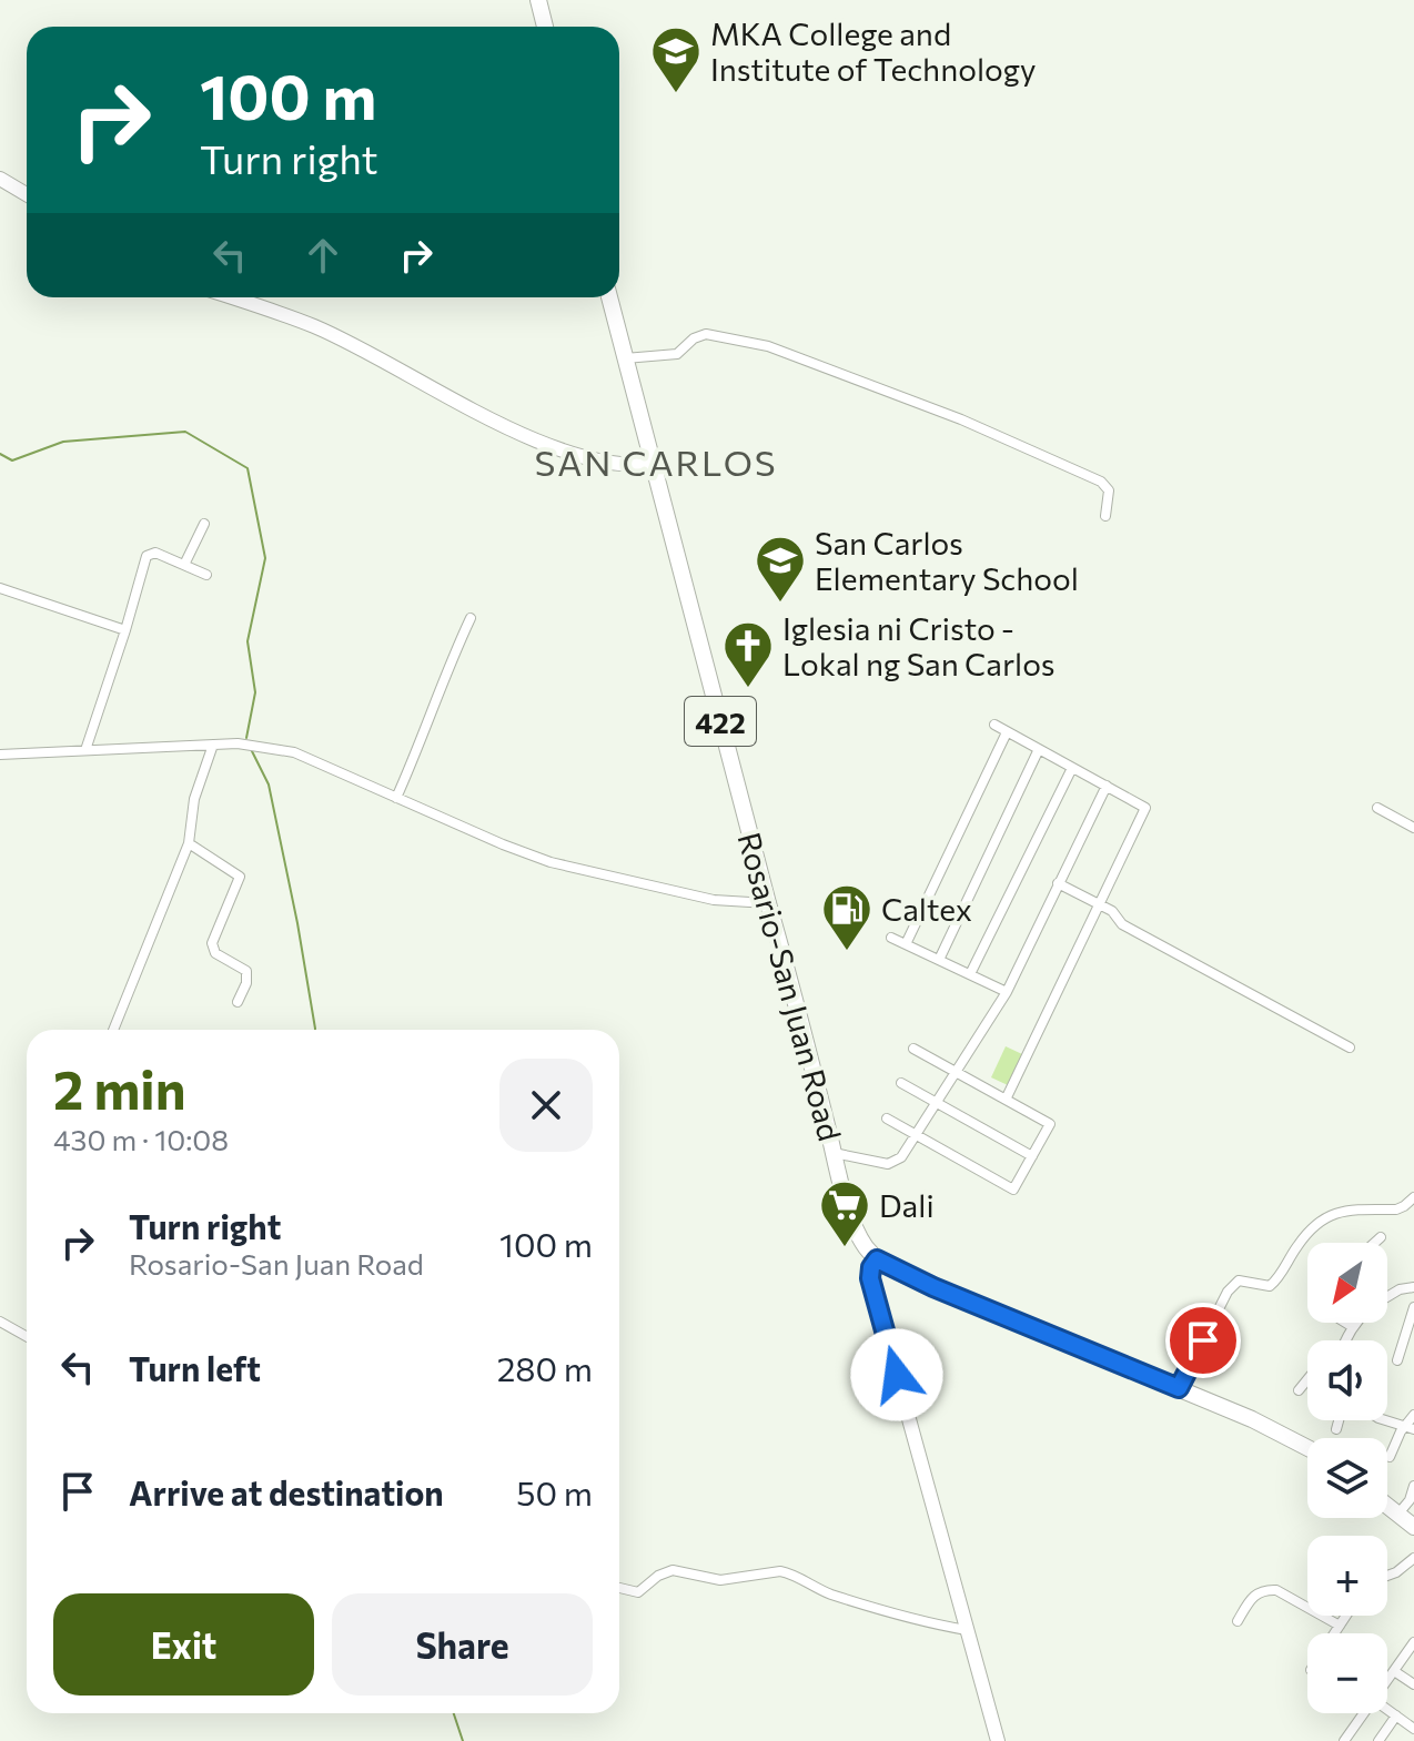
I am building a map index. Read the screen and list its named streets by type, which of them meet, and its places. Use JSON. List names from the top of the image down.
{
  "streets": {
    "main road": ["422", "Rosario-San Juan Road"]
  },
  "districts": ["SAN CARLOS"],
  "places": {
    "school or university": ["MKA College and Institute of Technology", "San Carlos Elementary School"],
    "church": ["Iglesia ni Cristo - Lokal ng San Carlos"],
    "fuel station": ["Caltex"],
    "supermarket": ["Dali"]
  },
  "north": "bottom left",
  "page": {
    "turn": ["100 m", "Turn right"],
    "heading": ["2 min", "430 m · 10:08"],
    "list": [
      {
        "name": "Turn right",
        "note": "Rosario-San Juan Road",
        "value": "100 m"
      },
      {
        "name": "Turn left",
        "value": "280 m"
      },
      {
        "name": "Arrive at destination",
        "value": "50 m"
      }
    ],
    "map_buttons": ["+", "−"],
    "buttons": ["Exit", "Share"]
  }
}
